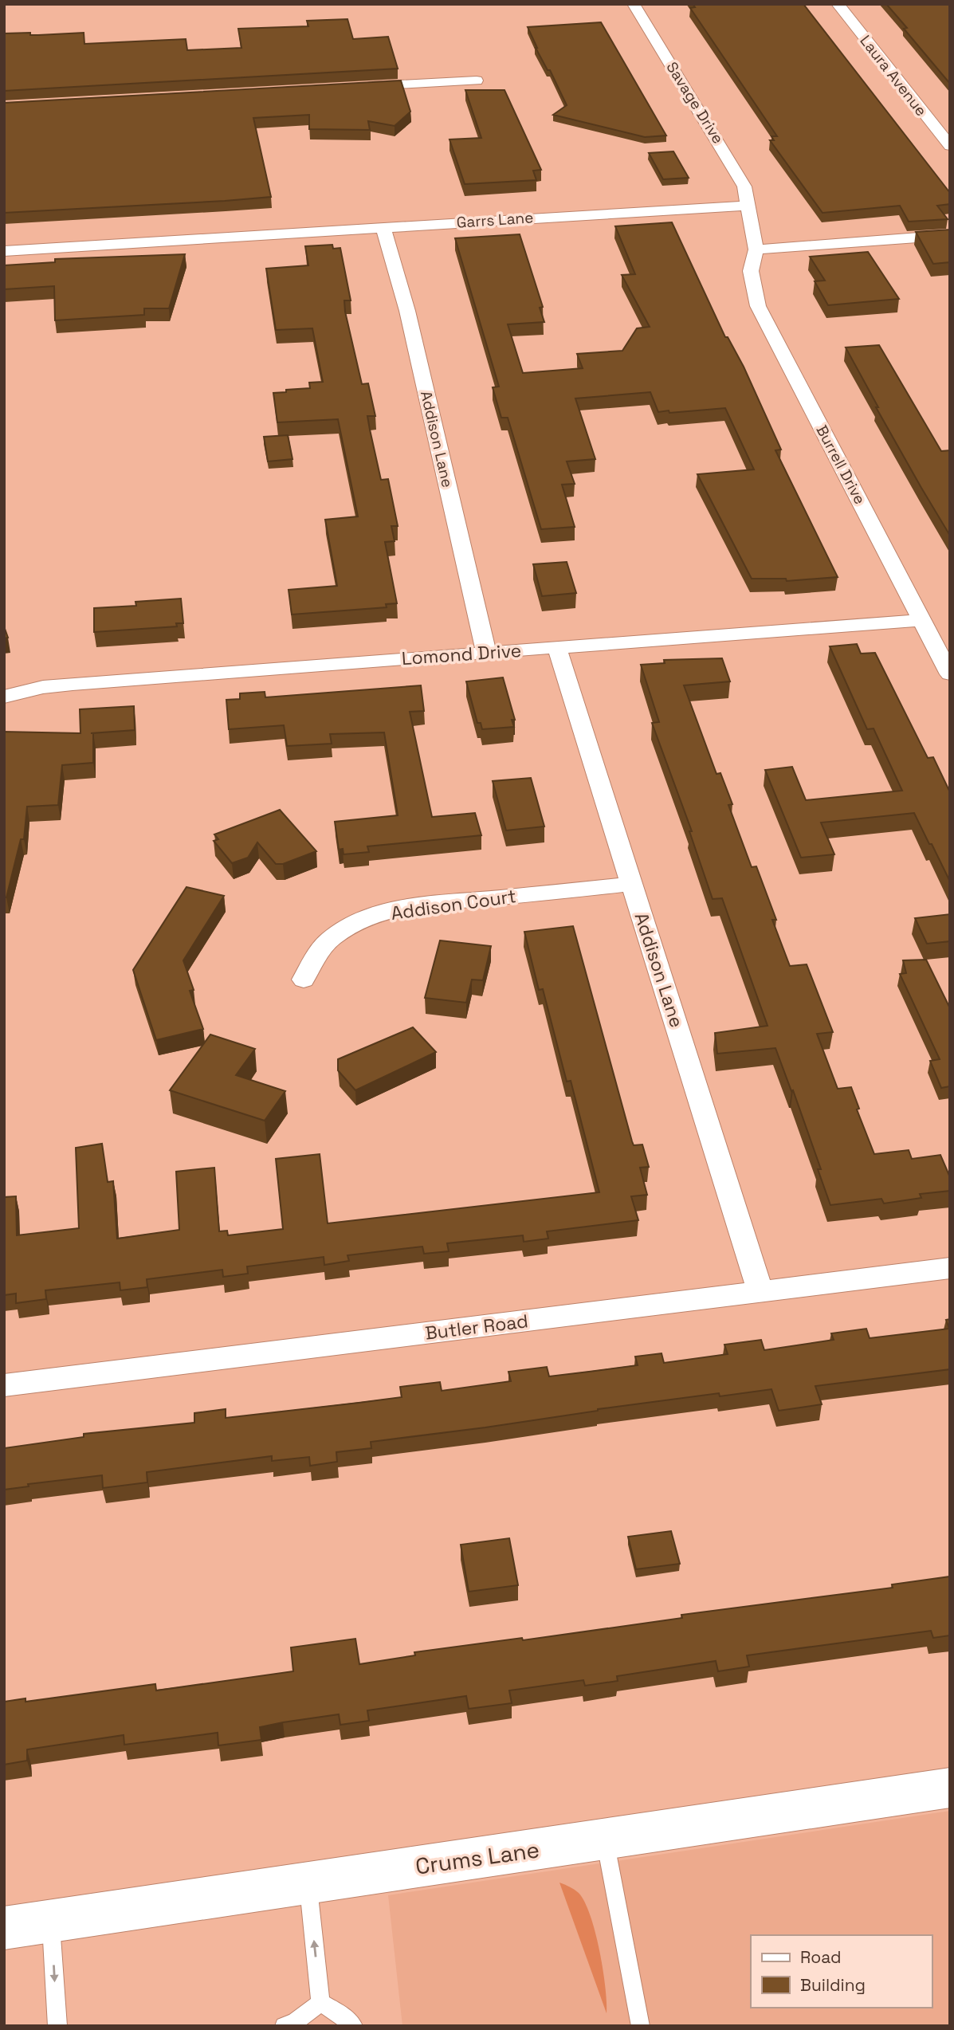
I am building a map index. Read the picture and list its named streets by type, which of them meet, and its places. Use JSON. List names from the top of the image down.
{
  "streets": {
    "main road": ["Crums Lane"],
    "street": [
      "Laura Avenue",
      "Savage Drive",
      "Garrs Lane",
      "Addison Lane",
      "Burrell Drive",
      "Lomond Drive",
      "Addison Court",
      "Butler Road"
    ]
  },
  "crossings": [
    ["Savage Drive", "Garrs Lane"],
    ["Garrs Lane", "Addison Lane"],
    ["Addison Lane", "Lomond Drive"],
    ["Addison Lane", "Addison Court"],
    ["Addison Lane", "Butler Road"],
    ["Burrell Drive", "Lomond Drive"]
  ],
  "legend": ["Road", "Building"]
}
